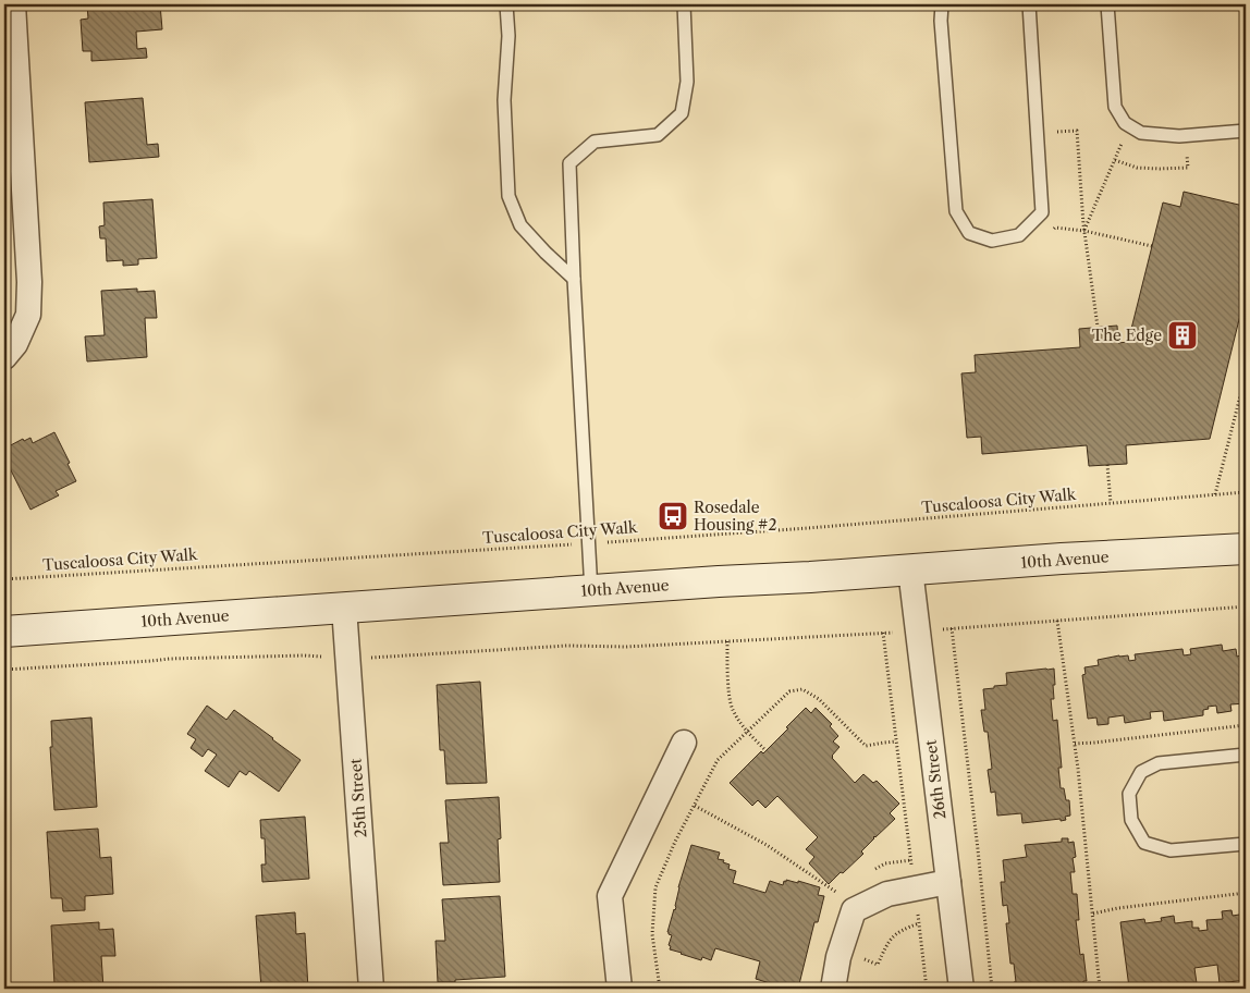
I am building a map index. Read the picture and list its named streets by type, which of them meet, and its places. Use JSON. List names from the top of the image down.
{
  "streets": {
    "main road": ["10th Avenue"],
    "street": ["26th Street", "25th Street"],
    "path": ["Tuscaloosa City Walk"]
  },
  "crossings": [
    ["10th Avenue", "26th Street"],
    ["10th Avenue", "25th Street"]
  ],
  "places": {
    "building": ["The Edge"],
    "bus stop": ["Rosedale Housing #2"]
  }
}
